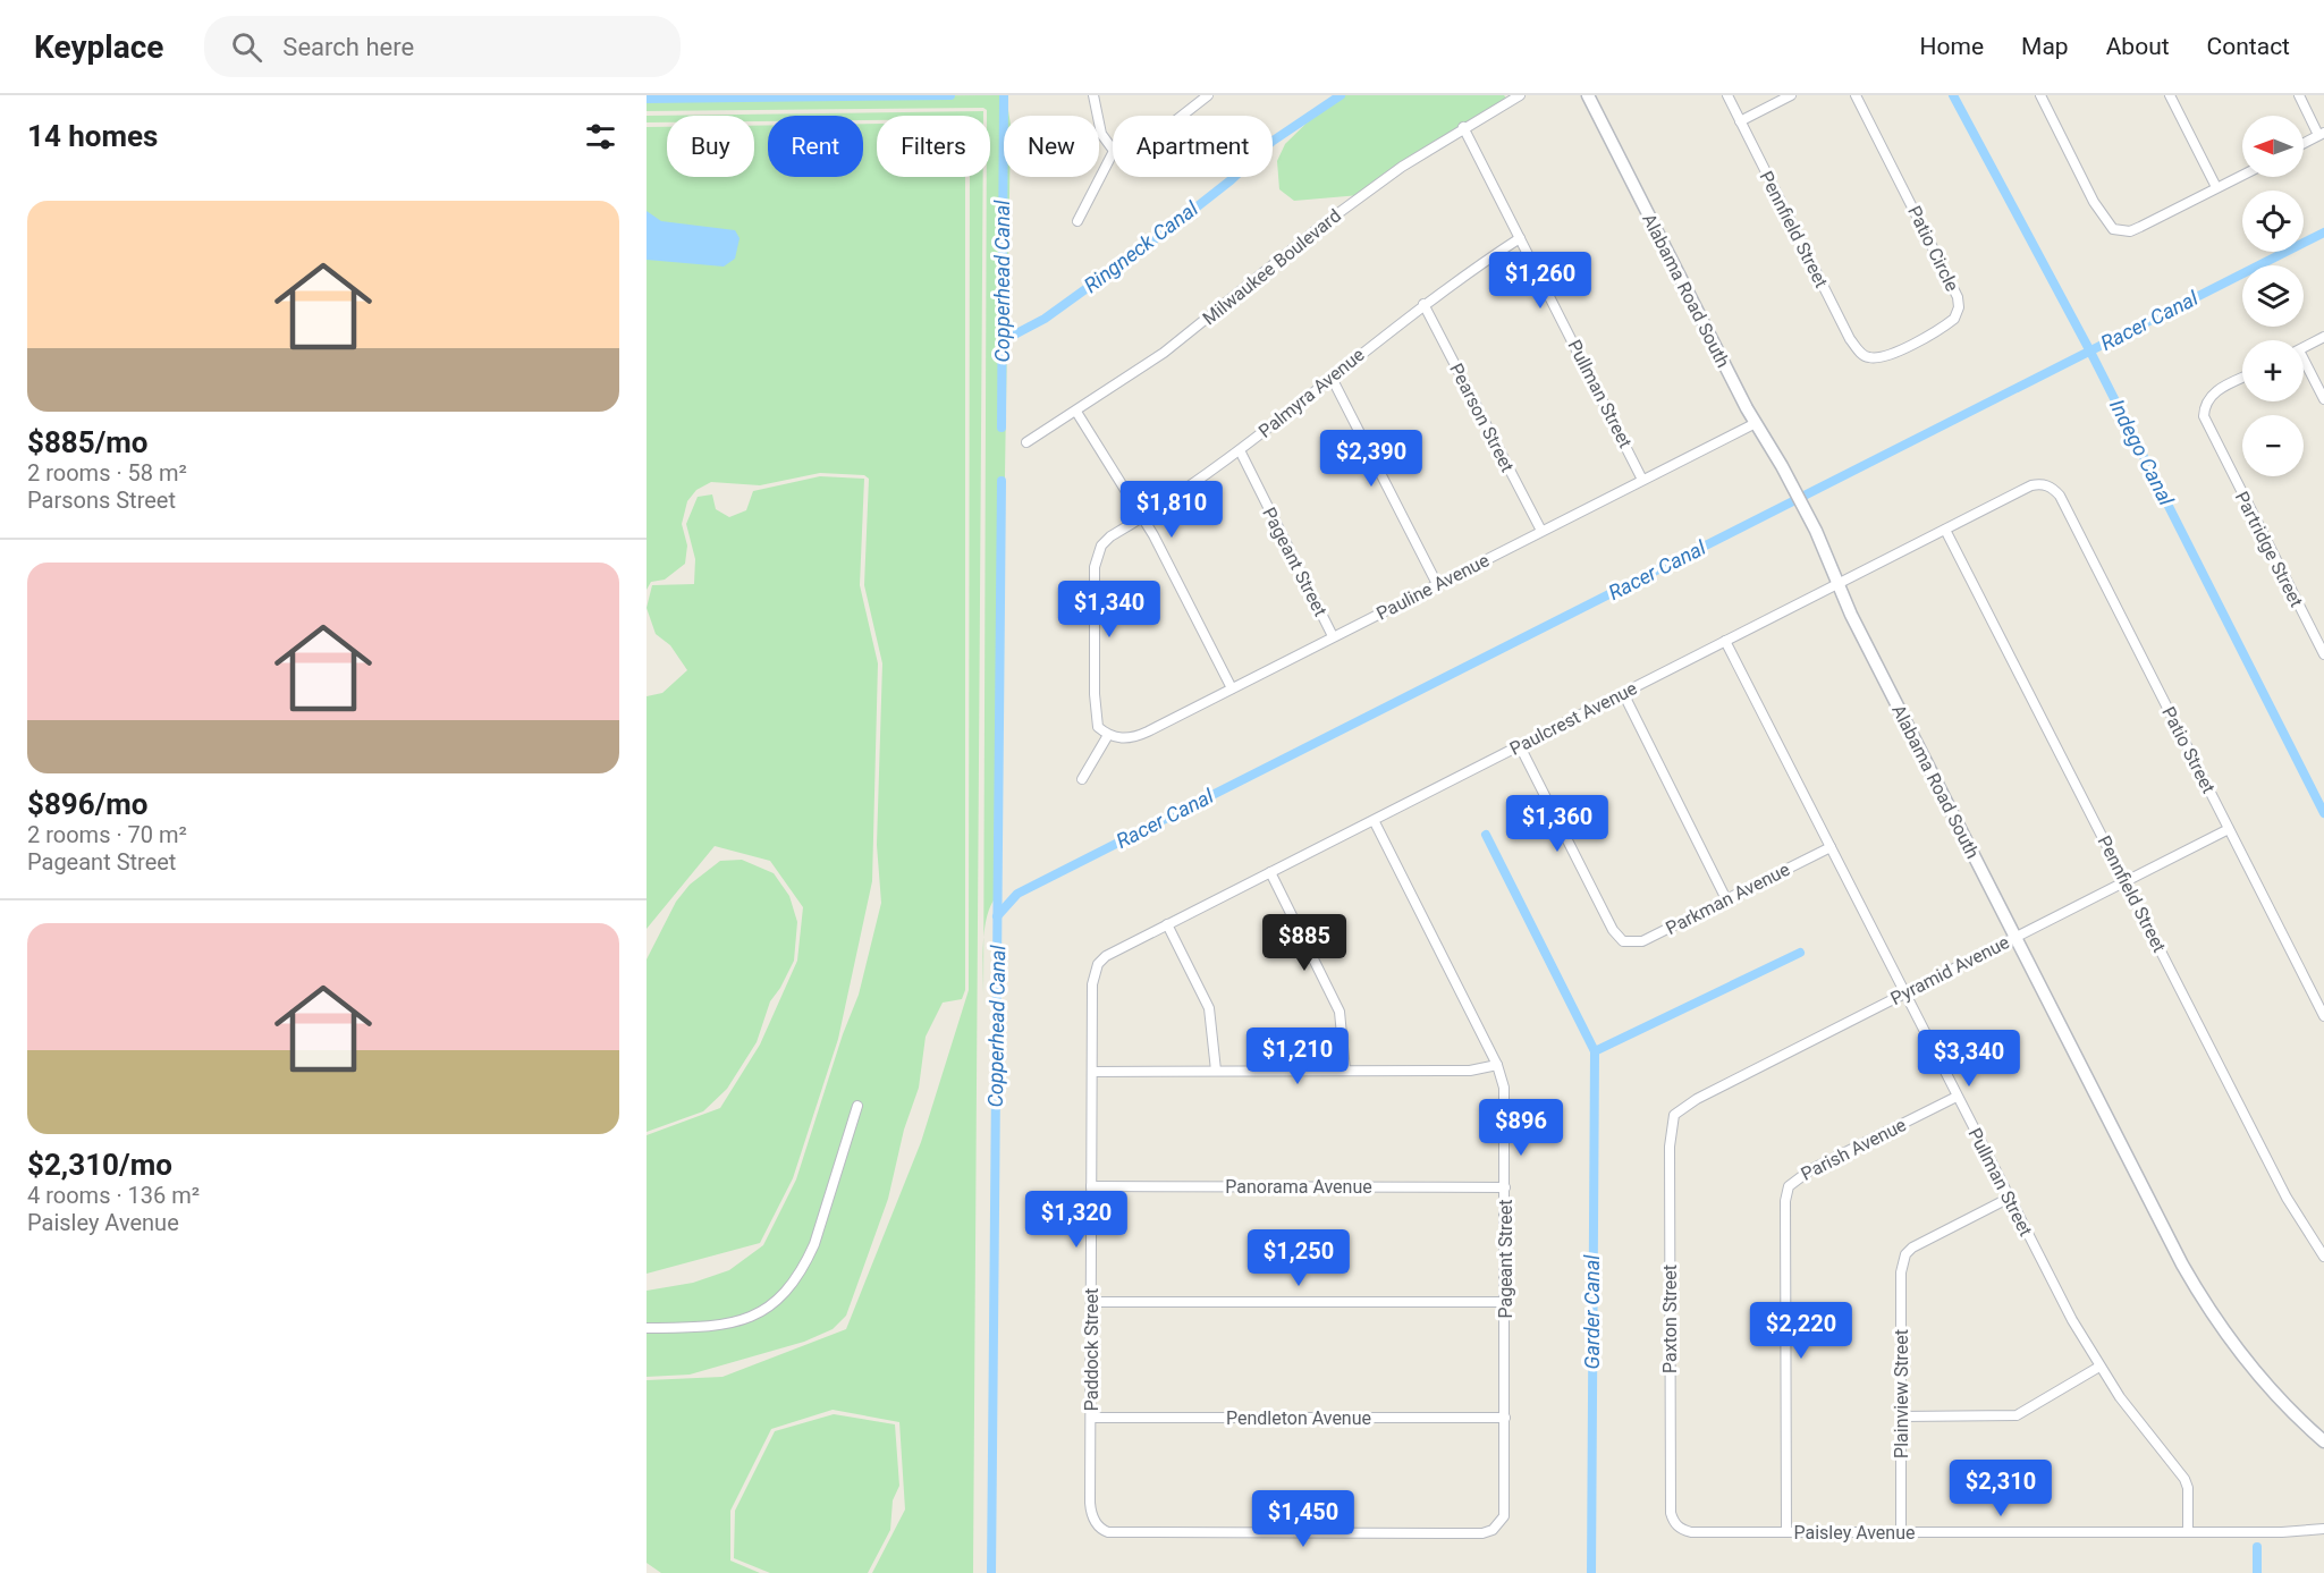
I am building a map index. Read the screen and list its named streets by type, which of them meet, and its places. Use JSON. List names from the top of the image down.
{
  "streets": {
    "street": [
      "Pennfield Street",
      "Patio Circle",
      "Milwaukee Boulevard",
      "Alabama Road South",
      "Palmyra Avenue",
      "Pullman Street",
      "Pearson Street",
      "Partridge Street",
      "Pageant Street",
      "Pauline Avenue",
      "Paulcrest Avenue",
      "Patio Street",
      "Parkman Avenue",
      "Pyramid Avenue",
      "Parish Avenue",
      "Panorama Avenue",
      "Paxton Street",
      "Paddock Street",
      "Plainview Street",
      "Pendleton Avenue",
      "Paisley Avenue"
    ]
  },
  "crossings": [
    ["Pennfield Street", "Patio Circle"],
    ["Pennfield Street", "Paulcrest Avenue"],
    ["Pennfield Street", "Pyramid Avenue"],
    ["Milwaukee Boulevard", "Pullman Street"],
    ["Alabama Road South", "Pauline Avenue"],
    ["Alabama Road South", "Paulcrest Avenue"],
    ["Alabama Road South", "Pyramid Avenue"],
    ["Palmyra Avenue", "Pullman Street"],
    ["Palmyra Avenue", "Pearson Street"],
    ["Palmyra Avenue", "Pageant Street"],
    ["Palmyra Avenue", "Pauline Avenue"],
    ["Pullman Street", "Pauline Avenue"],
    ["Pullman Street", "Paulcrest Avenue"],
    ["Pullman Street", "Parkman Avenue"],
    ["Pullman Street", "Pyramid Avenue"],
    ["Pullman Street", "Parish Avenue"],
    ["Pullman Street", "Plainview Street"],
    ["Pullman Street", "Paisley Avenue"],
    ["Pearson Street", "Pauline Avenue"],
    ["Pageant Street", "Pauline Avenue"],
    ["Pageant Street", "Paulcrest Avenue"],
    ["Pageant Street", "Panorama Avenue"],
    ["Pageant Street", "Paddock Street"],
    ["Pageant Street", "Pendleton Avenue"],
    ["Paulcrest Avenue", "Patio Street"],
    ["Paulcrest Avenue", "Parkman Avenue"],
    ["Paulcrest Avenue", "Paddock Street"],
    ["Patio Street", "Pyramid Avenue"],
    ["Pyramid Avenue", "Paxton Street"],
    ["Parish Avenue", "Paisley Avenue"],
    ["Panorama Avenue", "Paddock Street"],
    ["Paxton Street", "Paisley Avenue"],
    ["Paddock Street", "Pendleton Avenue"],
    ["Plainview Street", "Paisley Avenue"]
  ],
  "water": [
    "Ringneck Canal",
    "Copperhead Canal",
    "Racer Canal",
    "Indego Canal",
    "Garder Canal"
  ],
  "north": "left",
  "page": {
    "header": "Keyplace",
    "search": "Search here",
    "nav": [
      "Home",
      "Map",
      "About",
      "Contact"
    ],
    "heading": "14 homes",
    "map_buttons": ["+", "−"],
    "chip": [
      "Buy",
      "Rent",
      "Filters",
      "New",
      "Apartment"
    ],
    "list": [
      {
        "name": "$885/mo",
        "note": "2 rooms · 58 m² · Parsons Street"
      },
      {
        "name": "$896/mo",
        "note": "2 rooms · 70 m² · Pageant Street"
      },
      {
        "name": "$2,310/mo",
        "note": "4 rooms · 136 m² · Paisley Avenue"
      }
    ],
    "price": [
      "$1,260",
      "$2,390",
      "$1,810",
      "$1,340",
      "$1,360",
      "$885",
      "$1,210",
      "$3,340",
      "$896",
      "$1,320",
      "$1,250",
      "$2,220",
      "$2,310",
      "$1,450"
    ]
  }
}
